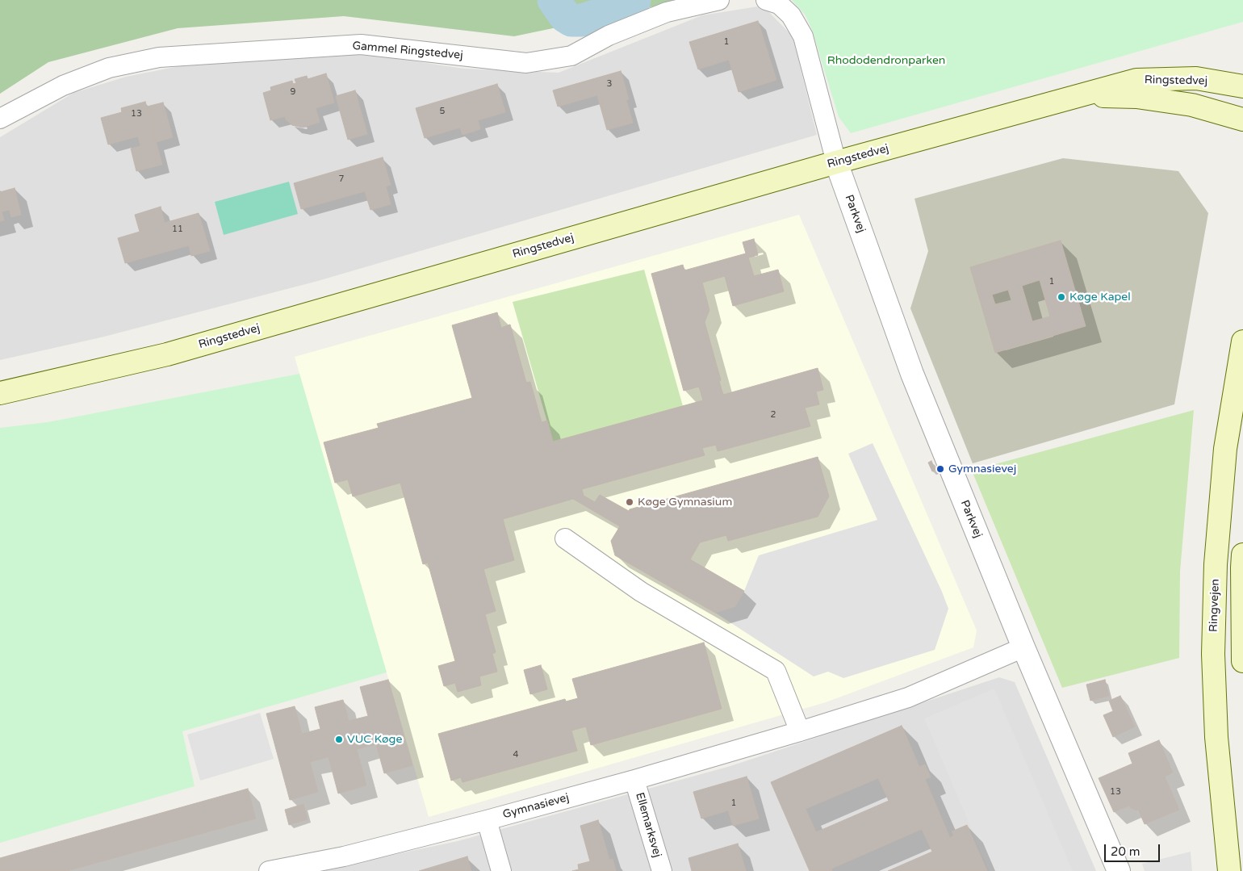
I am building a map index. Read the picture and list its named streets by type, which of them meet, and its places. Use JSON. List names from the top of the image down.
{
  "streets": {
    "main road": ["Ringstedvej", "Ringvejen"],
    "street": [
      "Gammel Ringstedvej",
      "Parkvej",
      "Gymnasievej",
      "Ellemarksvej"
    ]
  },
  "crossings": [
    ["Ringstedvej", "Parkvej"],
    ["Parkvej", "Gymnasievej"],
    ["Gymnasievej", "Ellemarksvej"]
  ],
  "parks": ["Rhododendronparken"],
  "places": [
    "Køge Kapel",
    "Gymnasievej",
    "Køge Gymnasium",
    "VUC Køge"
  ],
  "house_numbers": [
    "1",
    "3",
    "9",
    "5",
    "13",
    "7",
    "11",
    "1",
    "2",
    "4",
    "13",
    "1"
  ],
  "scale_bar": "20 m"
}
